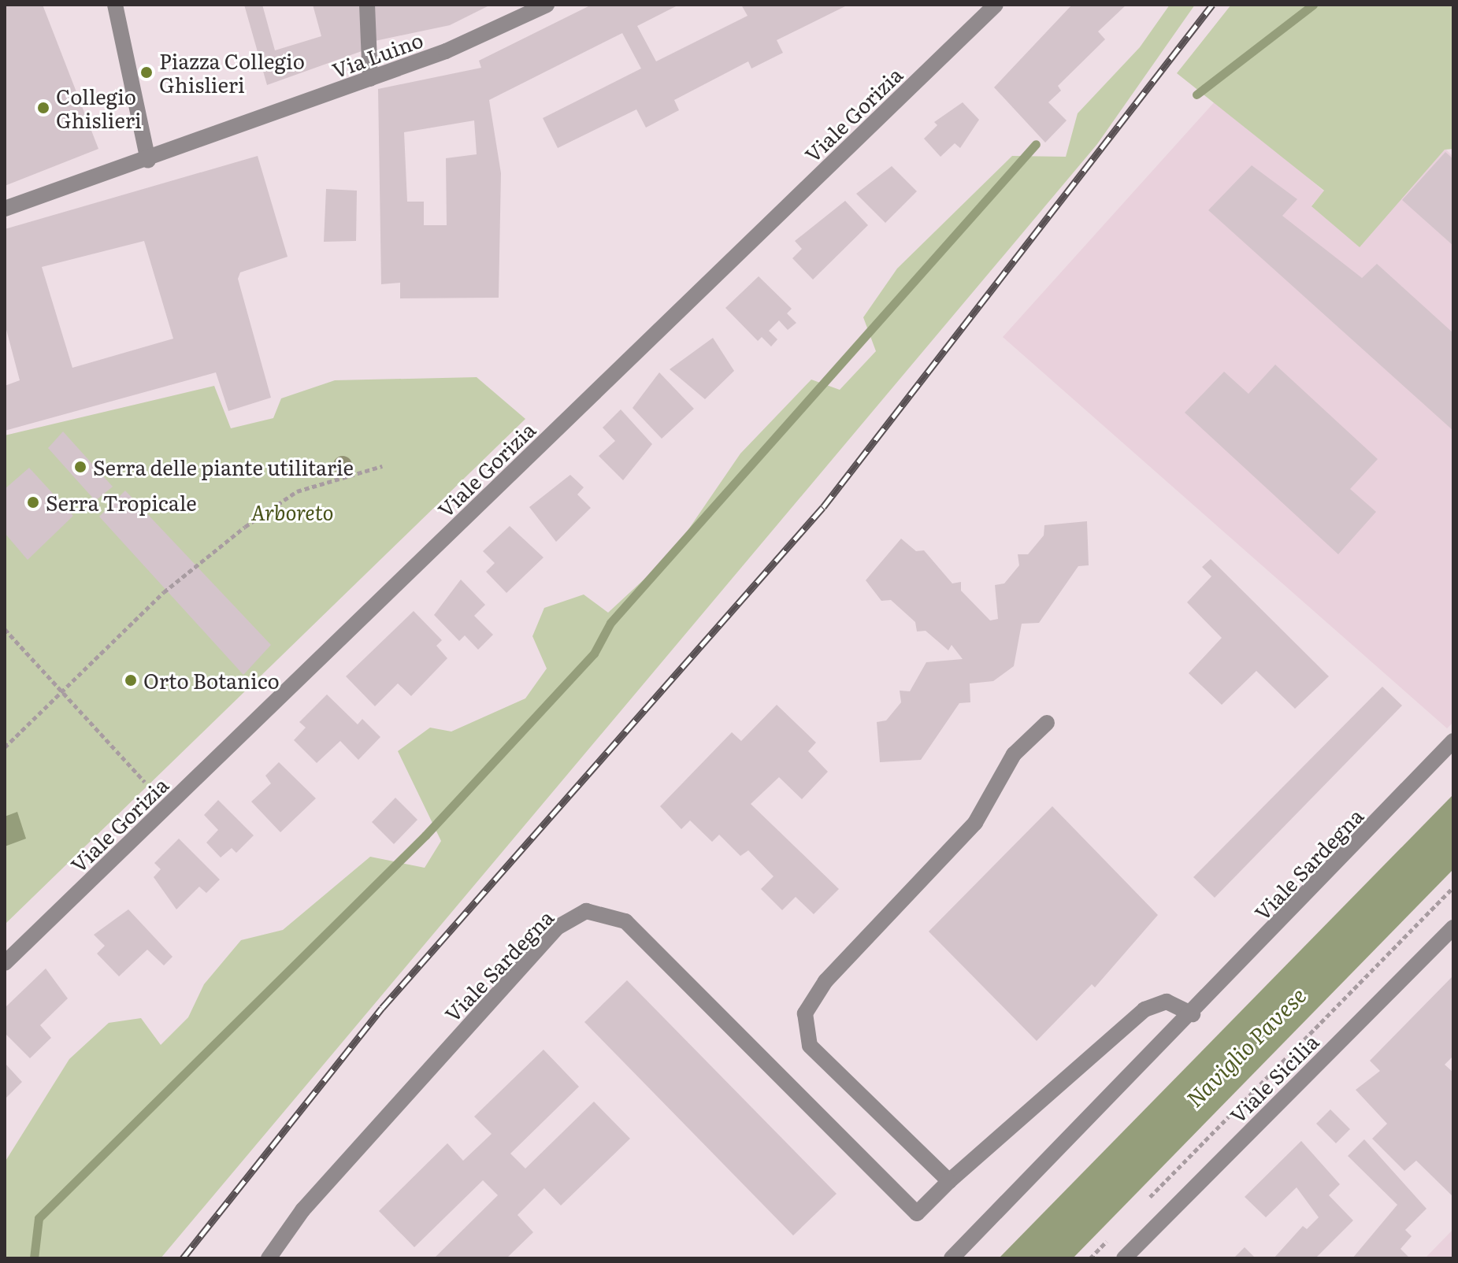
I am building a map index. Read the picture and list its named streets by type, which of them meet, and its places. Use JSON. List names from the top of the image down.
{
  "streets": {
    "street": [
      "Via Luino",
      "Viale Gorizia",
      "Viale Sardegna",
      "Viale Sicilia"
    ]
  },
  "water": ["Naviglio Pavese"],
  "parks": ["Arboreto"],
  "places": [
    "Piazza Collegio Ghislieri",
    "Collegio Ghislieri",
    "Serra delle piante utilitarie",
    "Serra Tropicale",
    "Orto Botanico"
  ]
}
